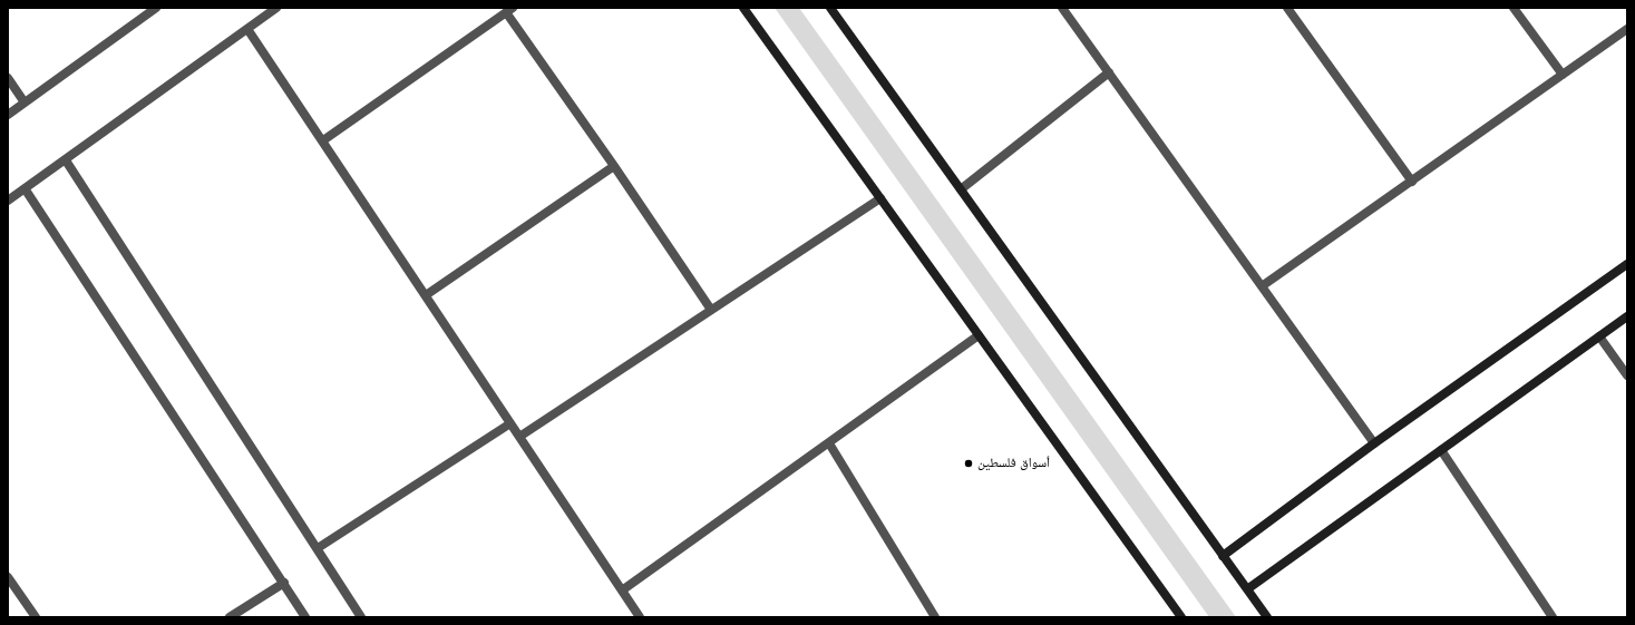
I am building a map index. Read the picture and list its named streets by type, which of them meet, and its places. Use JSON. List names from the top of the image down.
{
  "places": ["أسواق فلسطين"]
}
